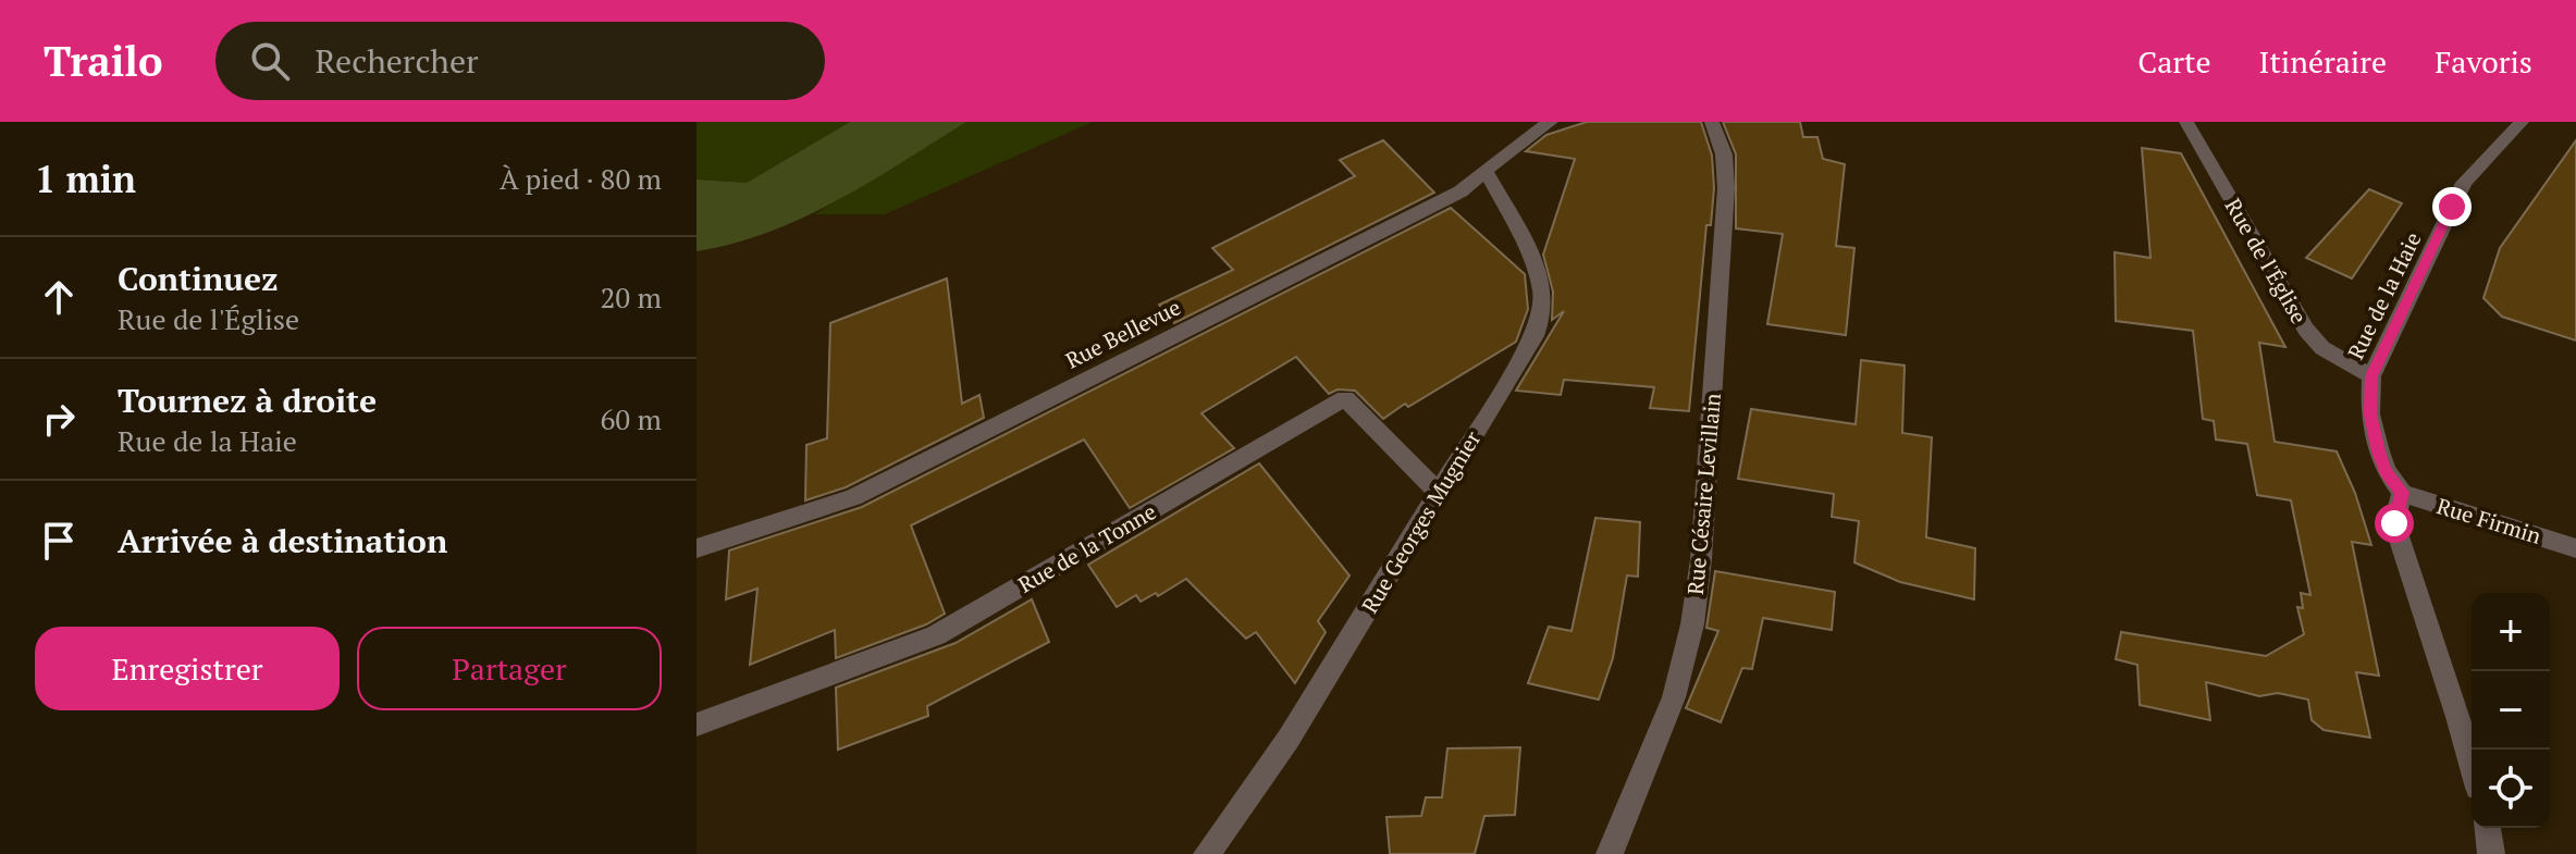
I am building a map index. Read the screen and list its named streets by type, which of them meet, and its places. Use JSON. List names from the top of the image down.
{
  "streets": {
    "street": [
      "Rue de l'Église",
      "Rue de la Haie",
      "Rue Bellevue",
      "Rue Césaire Levillain",
      "Rue Firmin",
      "Rue Georges Mugnier",
      "Rue de la Tonne"
    ]
  },
  "crossings": [
    ["Rue de l'Église", "Rue de la Haie"],
    ["Rue de la Haie", "Rue Firmin"],
    ["Rue Bellevue", "Rue Georges Mugnier"],
    ["Rue Georges Mugnier", "Rue de la Tonne"]
  ],
  "page": {
    "header": "Trailo",
    "search": "Rechercher",
    "nav": ["Carte", "Itinéraire", "Favoris"],
    "heading": ["1 min", "À pied · 80 m"],
    "list": [
      ["Continuez", "Rue de l'Église", "20 m"],
      ["Tournez à droite", "Rue de la Haie", "60 m"],
      "Arrivée à destination"
    ],
    "map_buttons": ["+", "−"],
    "buttons": ["Enregistrer", "Partager"]
  }
}
